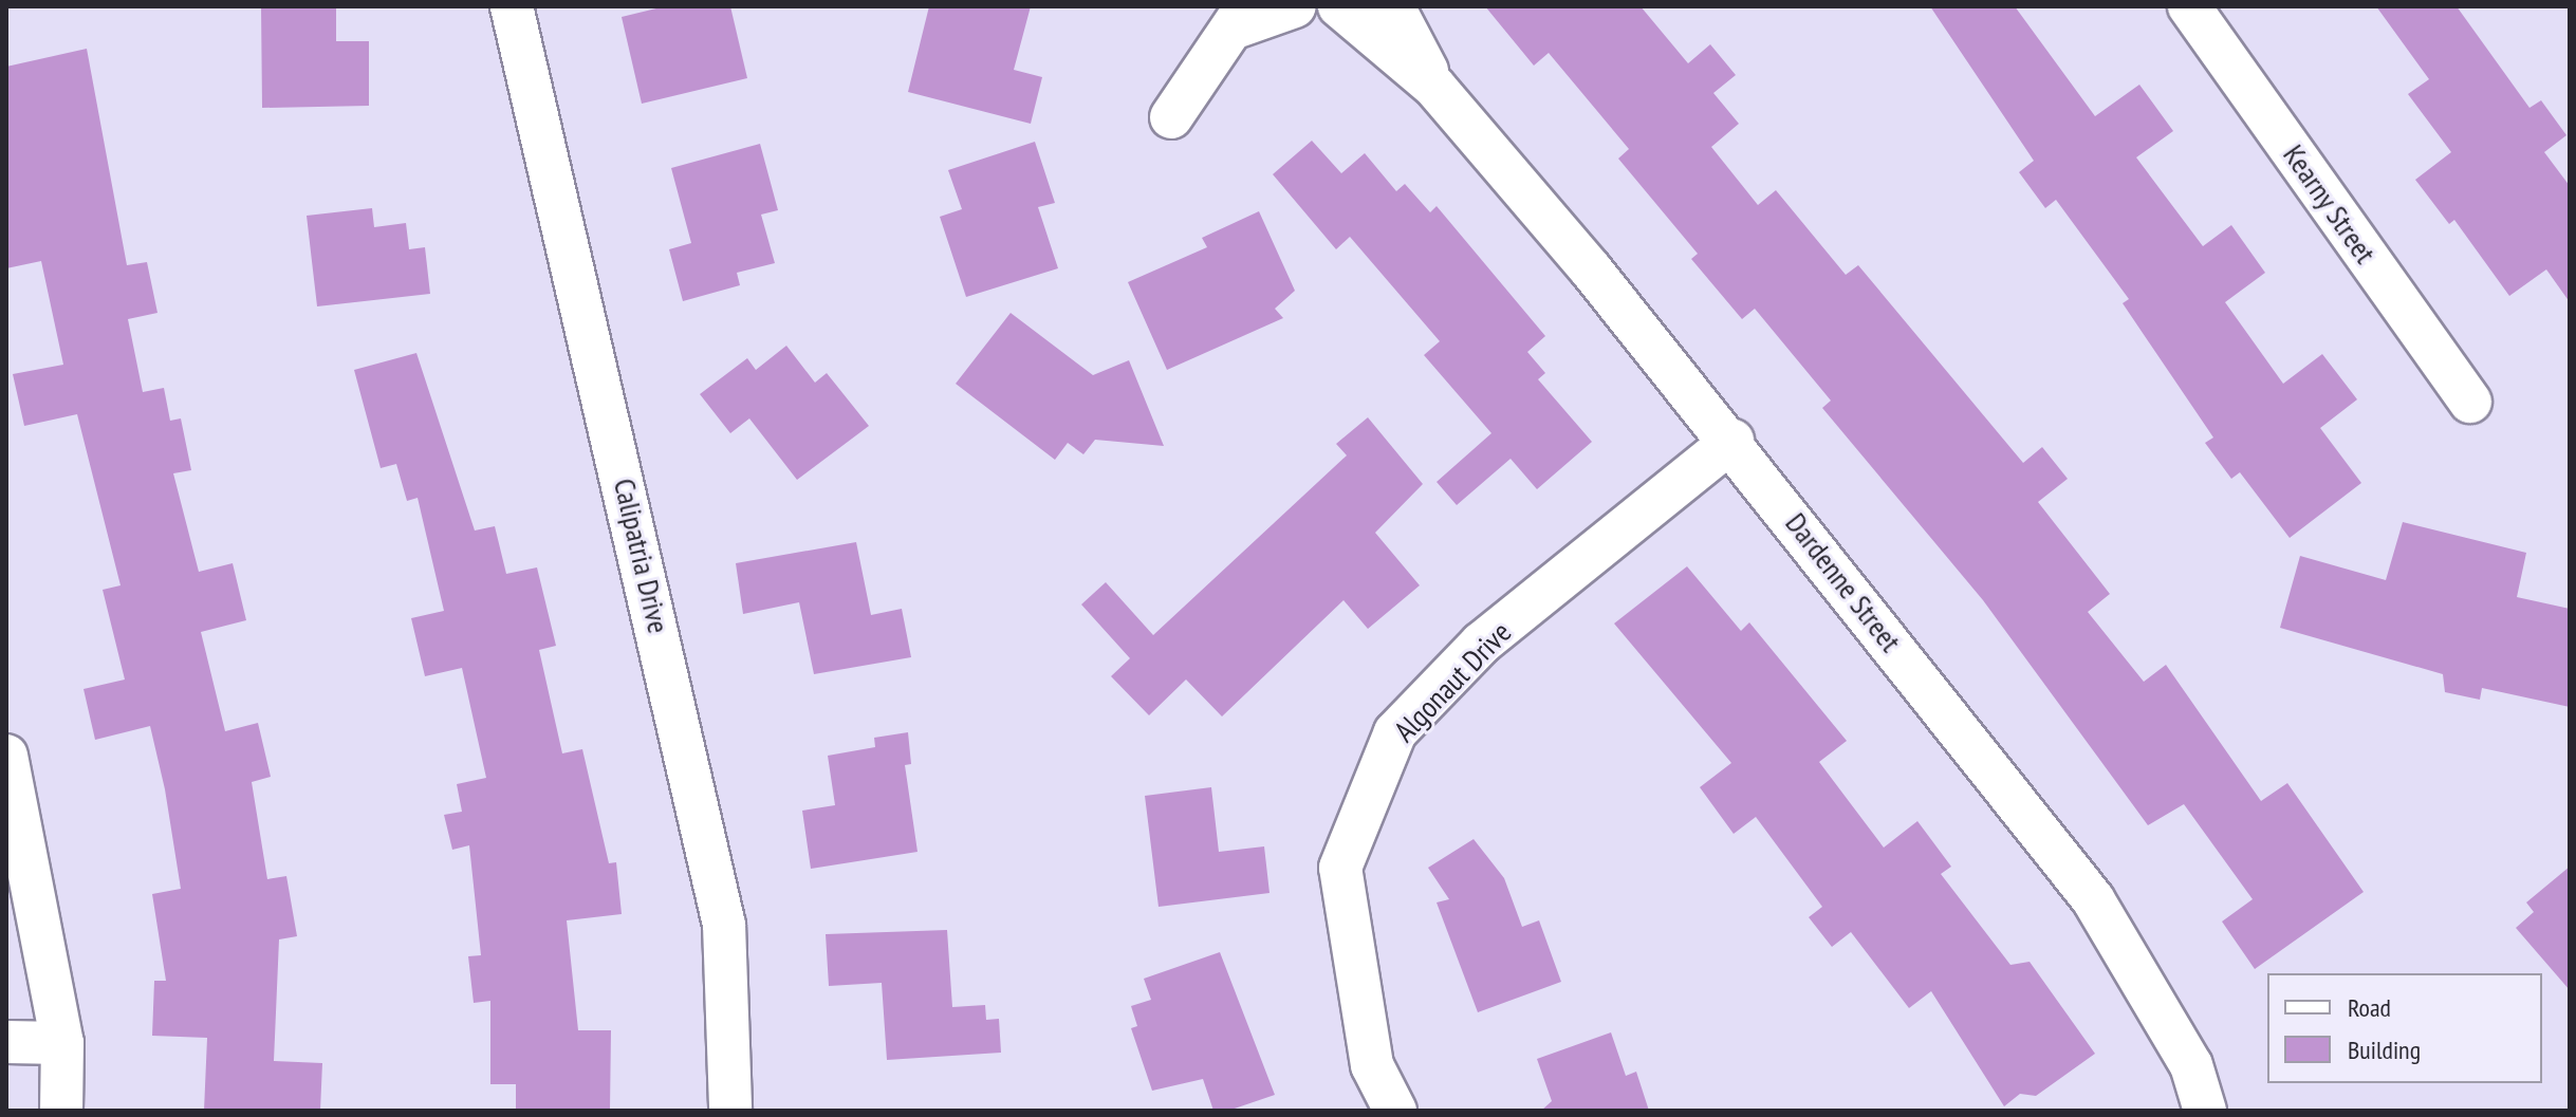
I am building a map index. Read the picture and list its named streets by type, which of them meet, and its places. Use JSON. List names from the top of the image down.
{
  "streets": {
    "street": [
      "Kearny Street",
      "Calipatria Drive",
      "Dardenne Street",
      "Algonaut Drive"
    ]
  },
  "crossings": [
    ["Dardenne Street", "Algonaut Drive"]
  ],
  "legend": ["Road", "Building"]
}
